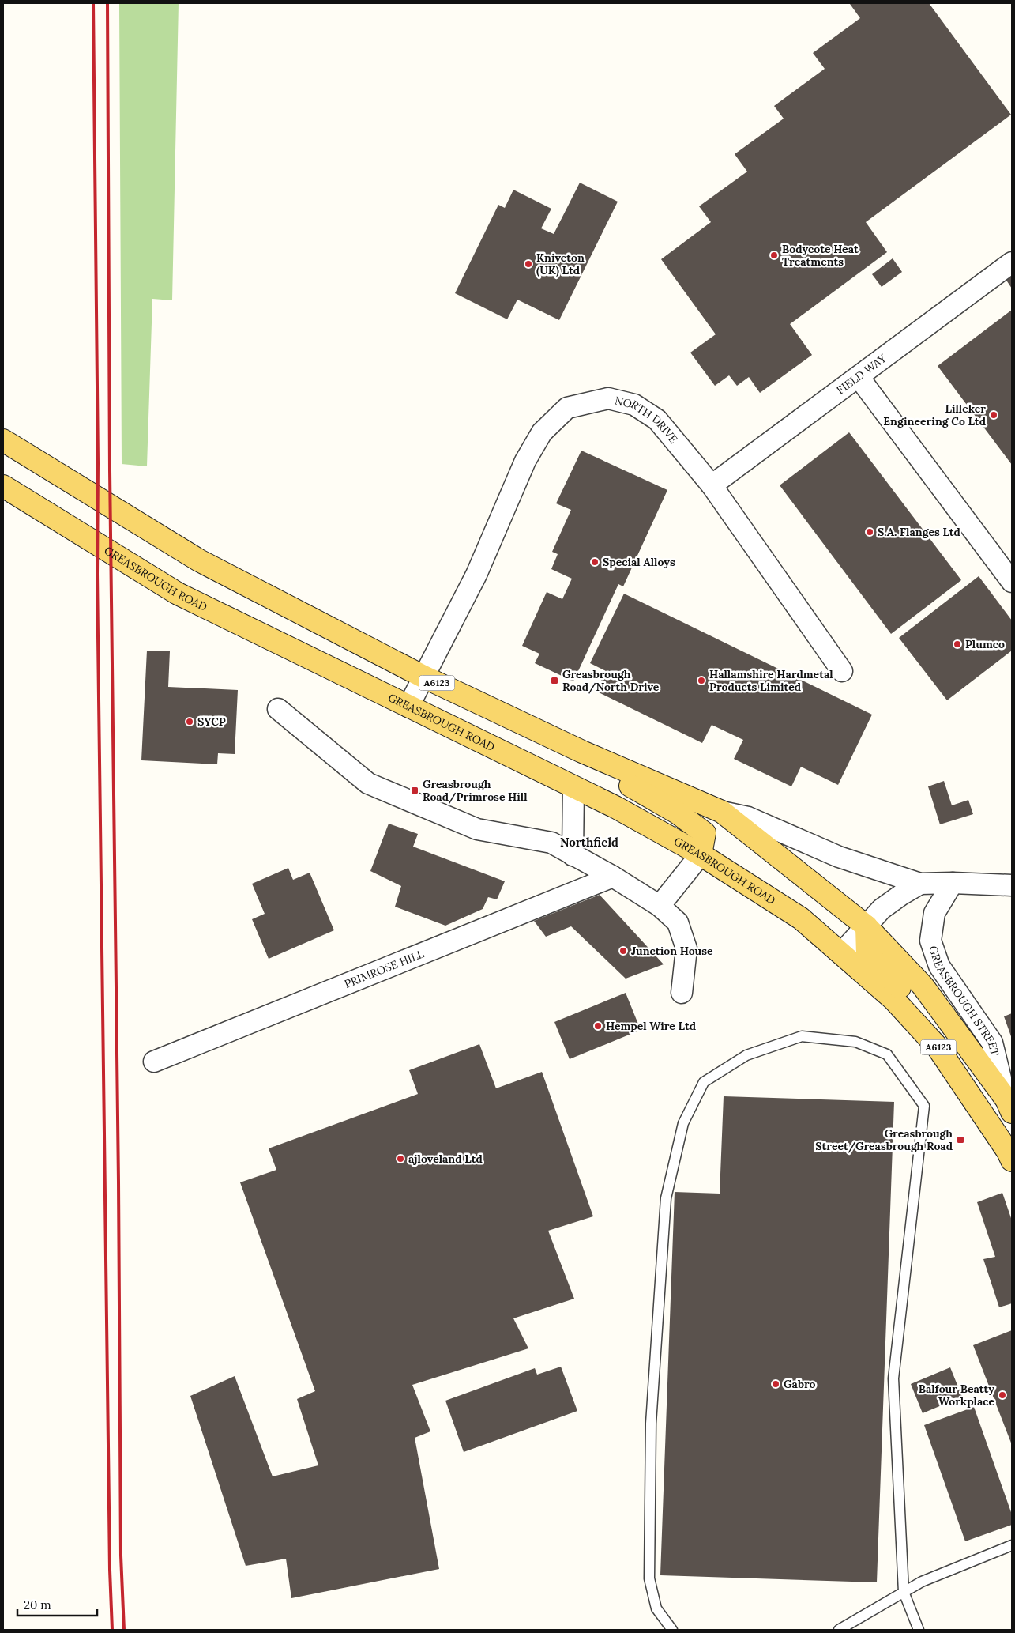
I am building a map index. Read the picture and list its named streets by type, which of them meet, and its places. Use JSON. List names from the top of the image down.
{
  "streets": {
    "main road": ["GREASBROUGH ROAD", "A6123", "GREASBROUGH STREET"],
    "street": ["FIELD WAY", "NORTH DRIVE", "PRIMROSE HILL"]
  },
  "crossings": [
    ["FIELD WAY", "NORTH DRIVE"],
    ["NORTH DRIVE", "GREASBROUGH ROAD"],
    ["NORTH DRIVE", "A6123"],
    ["GREASBROUGH ROAD", "A6123"],
    ["A6123", "GREASBROUGH STREET"]
  ],
  "districts": ["Northfield"],
  "places": {
    "other": [
      "Bodycote Heat Treatments",
      "Kniveton (UK) Ltd",
      "Lilleker Engineering Co Ltd",
      "S.A. Flanges Ltd",
      "Special Alloys",
      "Plumco",
      "Hallamshire Hardmetal Products Limited",
      "SYCP",
      "Junction House",
      "Hempel Wire Ltd",
      "ajloveland Ltd",
      "Gabro",
      "Balfour Beatty Workplace"
    ],
    "transit": ["Greasbrough Road/North Drive", "Greasbrough Road/Primrose Hill", "Greasbrough Street/Greasbrough Road"]
  },
  "scale_bar": "20 m"
}
